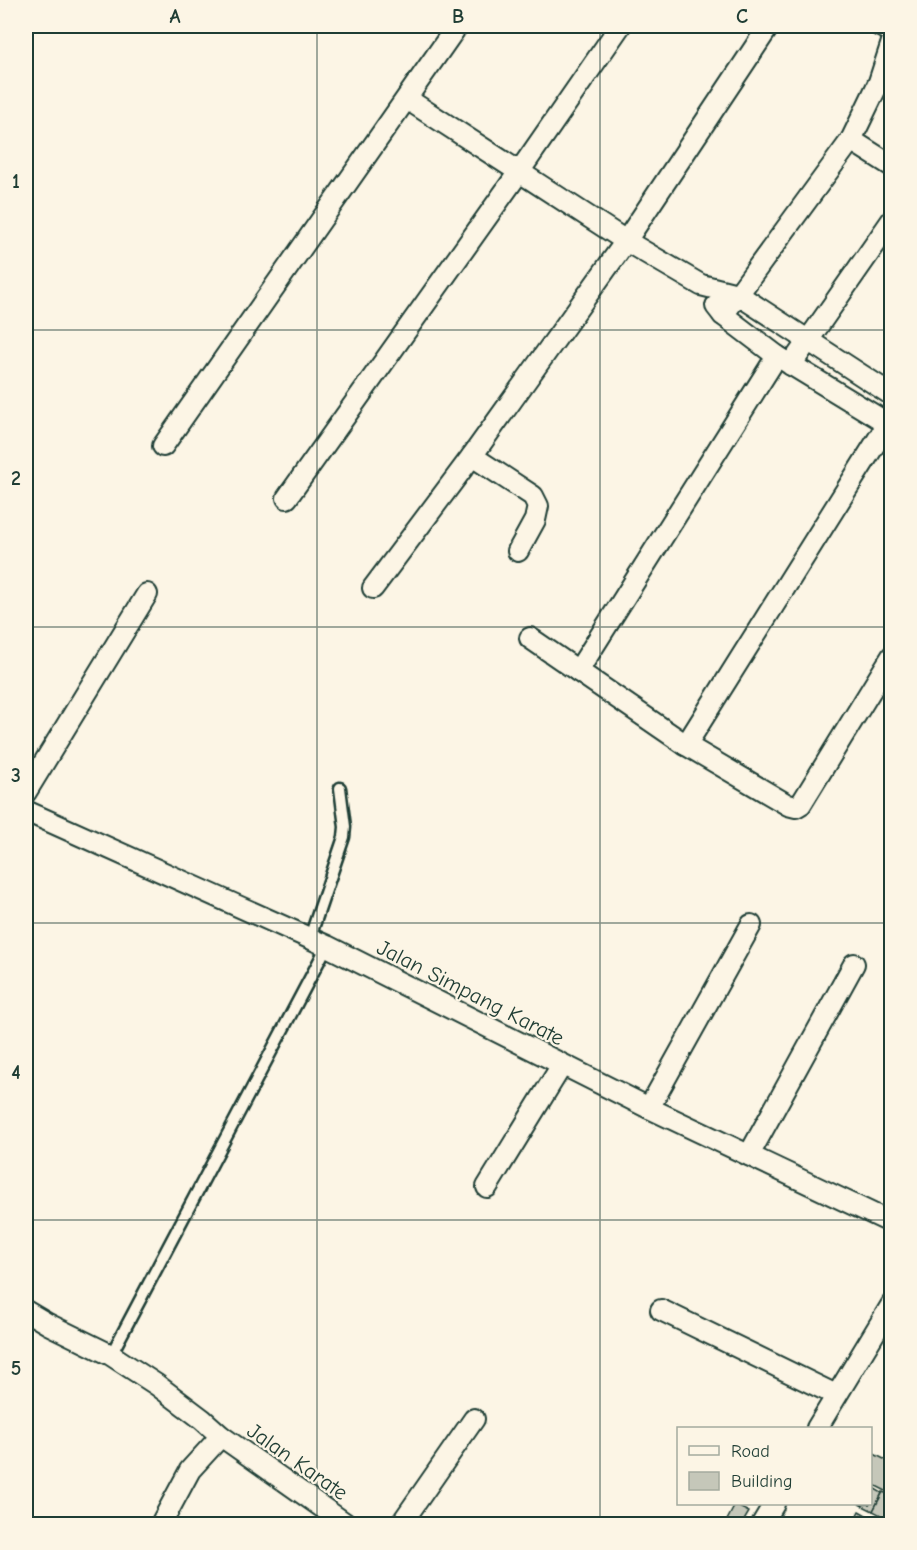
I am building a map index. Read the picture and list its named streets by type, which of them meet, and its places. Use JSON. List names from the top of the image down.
{
  "streets": {
    "street": ["Jalan Simpang Karate", "Jalan Karate"]
  },
  "legend": ["Road", "Building"],
  "grid": {
    "columns": ["A", "B", "C"],
    "rows": [
      "1",
      "2",
      "3",
      "4",
      "5"
    ]
  }
}
